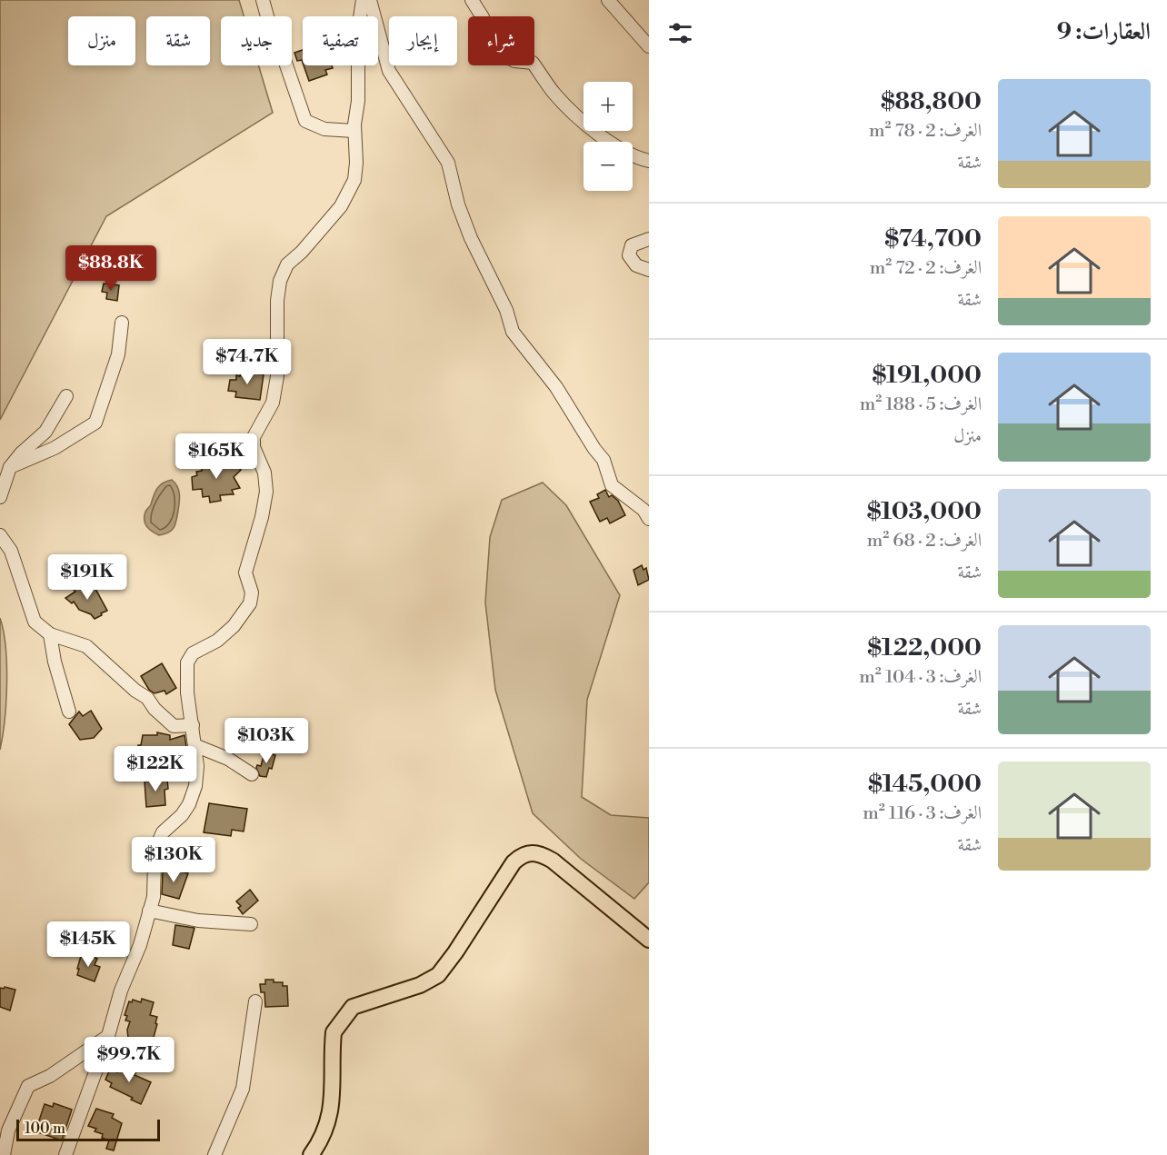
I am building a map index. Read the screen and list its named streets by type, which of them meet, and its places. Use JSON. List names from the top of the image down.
{
  "scale_bar": "100 m",
  "page": {
    "heading": "العقارات: 9",
    "chip": [
      "شراء",
      "إيجار",
      "تصفية",
      "جديد",
      "شقة",
      "منزل"
    ],
    "list": [
      {
        "name": "$88,800",
        "note": "الغرف: 2 · 78 m² · شقة"
      },
      {
        "name": "$74,700",
        "note": "الغرف: 2 · 72 m² · شقة"
      },
      {
        "name": "$191,000",
        "note": "الغرف: 5 · 188 m² · منزل"
      },
      {
        "name": "$103,000",
        "note": "الغرف: 2 · 68 m² · شقة"
      },
      {
        "name": "$122,000",
        "note": "الغرف: 3 · 104 m² · شقة"
      },
      {
        "name": "$145,000",
        "note": "الغرف: 3 · 116 m² · شقة"
      }
    ],
    "map_buttons": ["+", "−"],
    "price": [
      "$88.8K",
      "$74.7K",
      "$165K",
      "$191K",
      "$103K",
      "$122K",
      "$130K",
      "$145K",
      "$99.7K"
    ],
    "scale": "100 m"
  }
}
